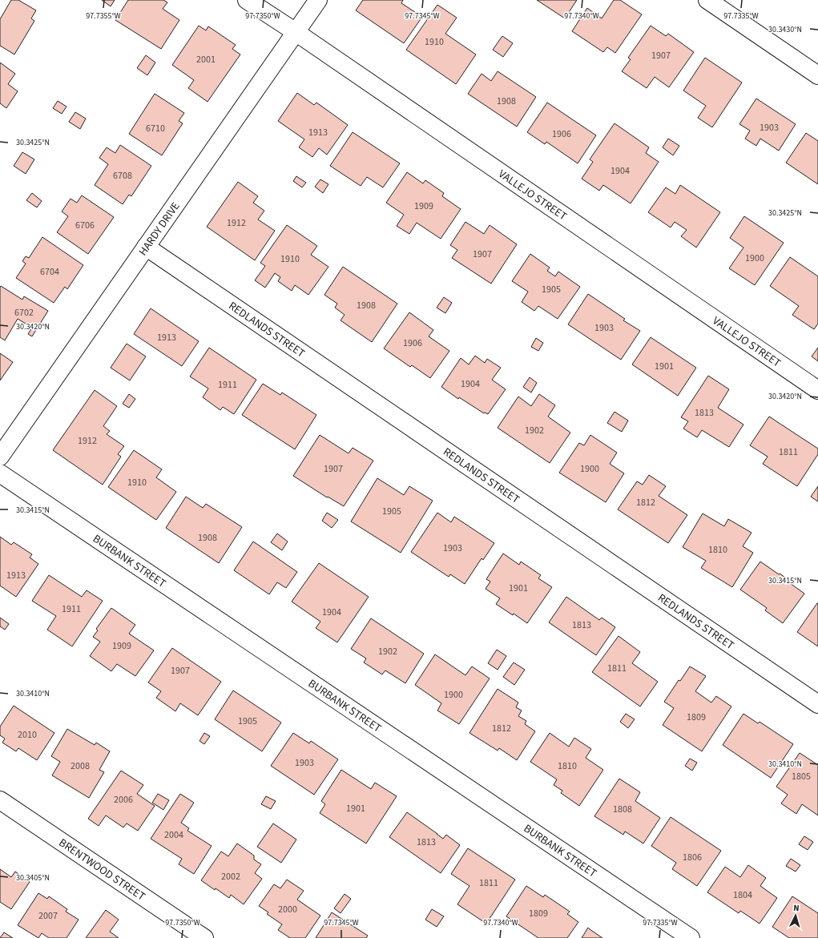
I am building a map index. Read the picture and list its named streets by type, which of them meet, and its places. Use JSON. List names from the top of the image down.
{
  "streets": {
    "street": [
      "VALLEJO STREET",
      "HARDY DRIVE",
      "REDLANDS STREET",
      "BURBANK STREET",
      "BRENTWOOD STREET"
    ]
  },
  "crossings": [
    ["VALLEJO STREET", "HARDY DRIVE"],
    ["HARDY DRIVE", "REDLANDS STREET"]
  ],
  "house_numbers": [
    "1910",
    "1907",
    "2001",
    "1908",
    "1903",
    "6710",
    "1913",
    "1906",
    "1904",
    "6708",
    "1909",
    "1912",
    "6706",
    "1907",
    "1900",
    "1910",
    "6704",
    "1905",
    "1908",
    "6702",
    "1903",
    "1913",
    "1906",
    "1901",
    "1904",
    "1911",
    "1813",
    "1902",
    "1912",
    "1811",
    "1907",
    "1900",
    "1910",
    "1812",
    "1905",
    "1908",
    "1903",
    "1810",
    "1913",
    "1901",
    "1911",
    "1904",
    "1813",
    "1909",
    "1902",
    "1811",
    "1907",
    "1900",
    "1809",
    "1905",
    "1812",
    "2010",
    "1903",
    "2008",
    "1810",
    "1805",
    "2006",
    "1901",
    "1808",
    "2004",
    "1813",
    "1806",
    "2002",
    "1811",
    "1804",
    "2000",
    "1809",
    "2007"
  ],
  "north": "top",
  "coordinates": [
    "97.7355°W",
    "97.7350°W",
    "97.7345°W",
    "97.7340°W",
    "97.7335°W",
    "30.3430°N",
    "30.3425°N",
    "30.3420°N",
    "30.3415°N",
    "30.3410°N",
    "30.3405°N"
  ]
}
